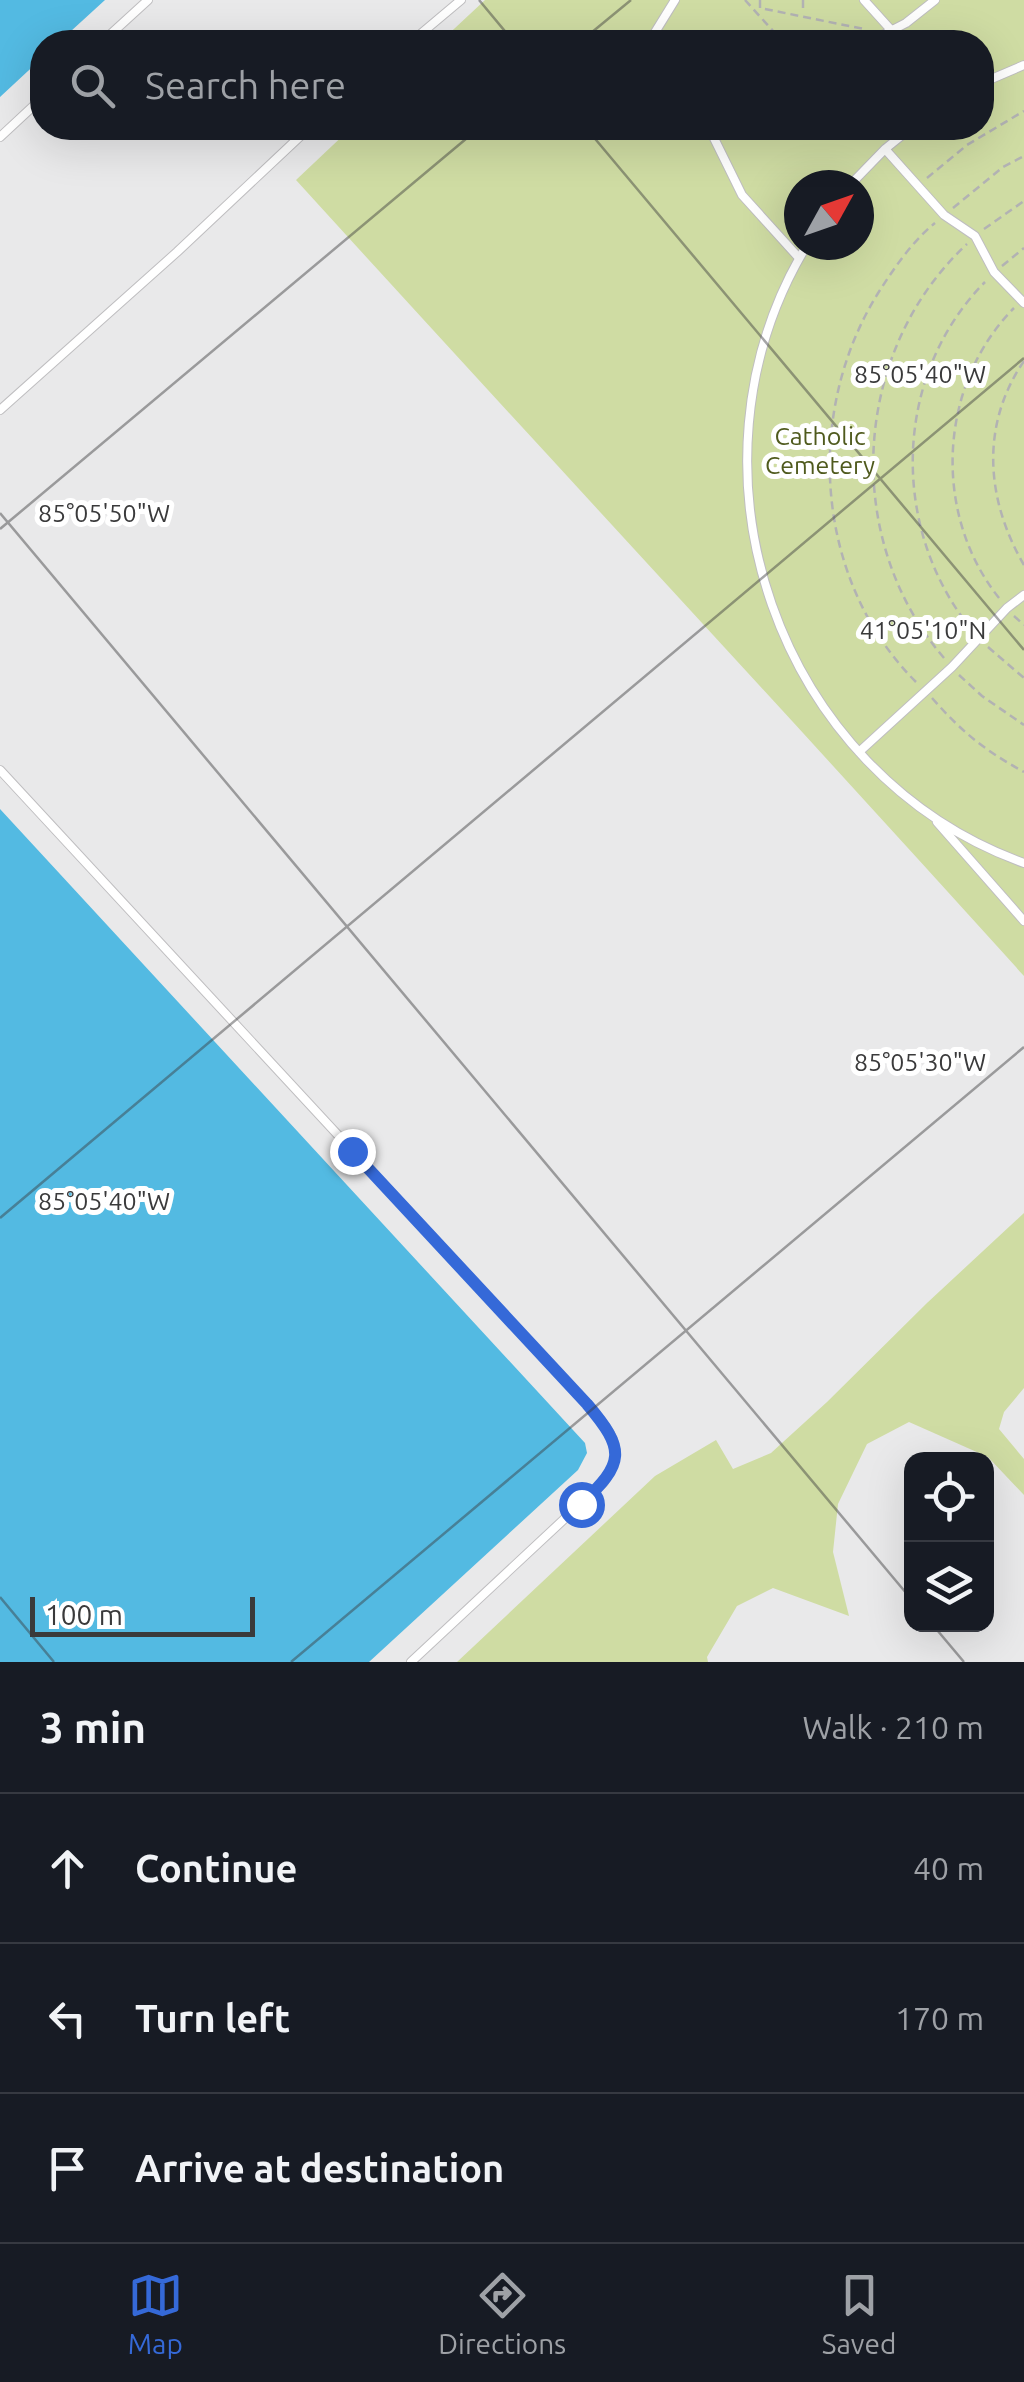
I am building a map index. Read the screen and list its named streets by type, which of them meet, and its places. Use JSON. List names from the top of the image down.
{
  "parks": ["Catholic Cemetery"],
  "scale_bar": "100 m",
  "north": "top right",
  "page": {
    "search": "Search here",
    "scale": "100 m",
    "heading": ["3 min", "Walk · 210 m"],
    "list": [
      ["Continue", "40 m"],
      ["Turn left", "170 m"],
      "Arrive at destination"
    ],
    "nav": ["Map", "Directions", "Saved"]
  },
  "coordinates": [
    "85°05'40\"W",
    "85°05'50\"W",
    "41°05'10\"N",
    "85°05'30\"W"
  ]
}
